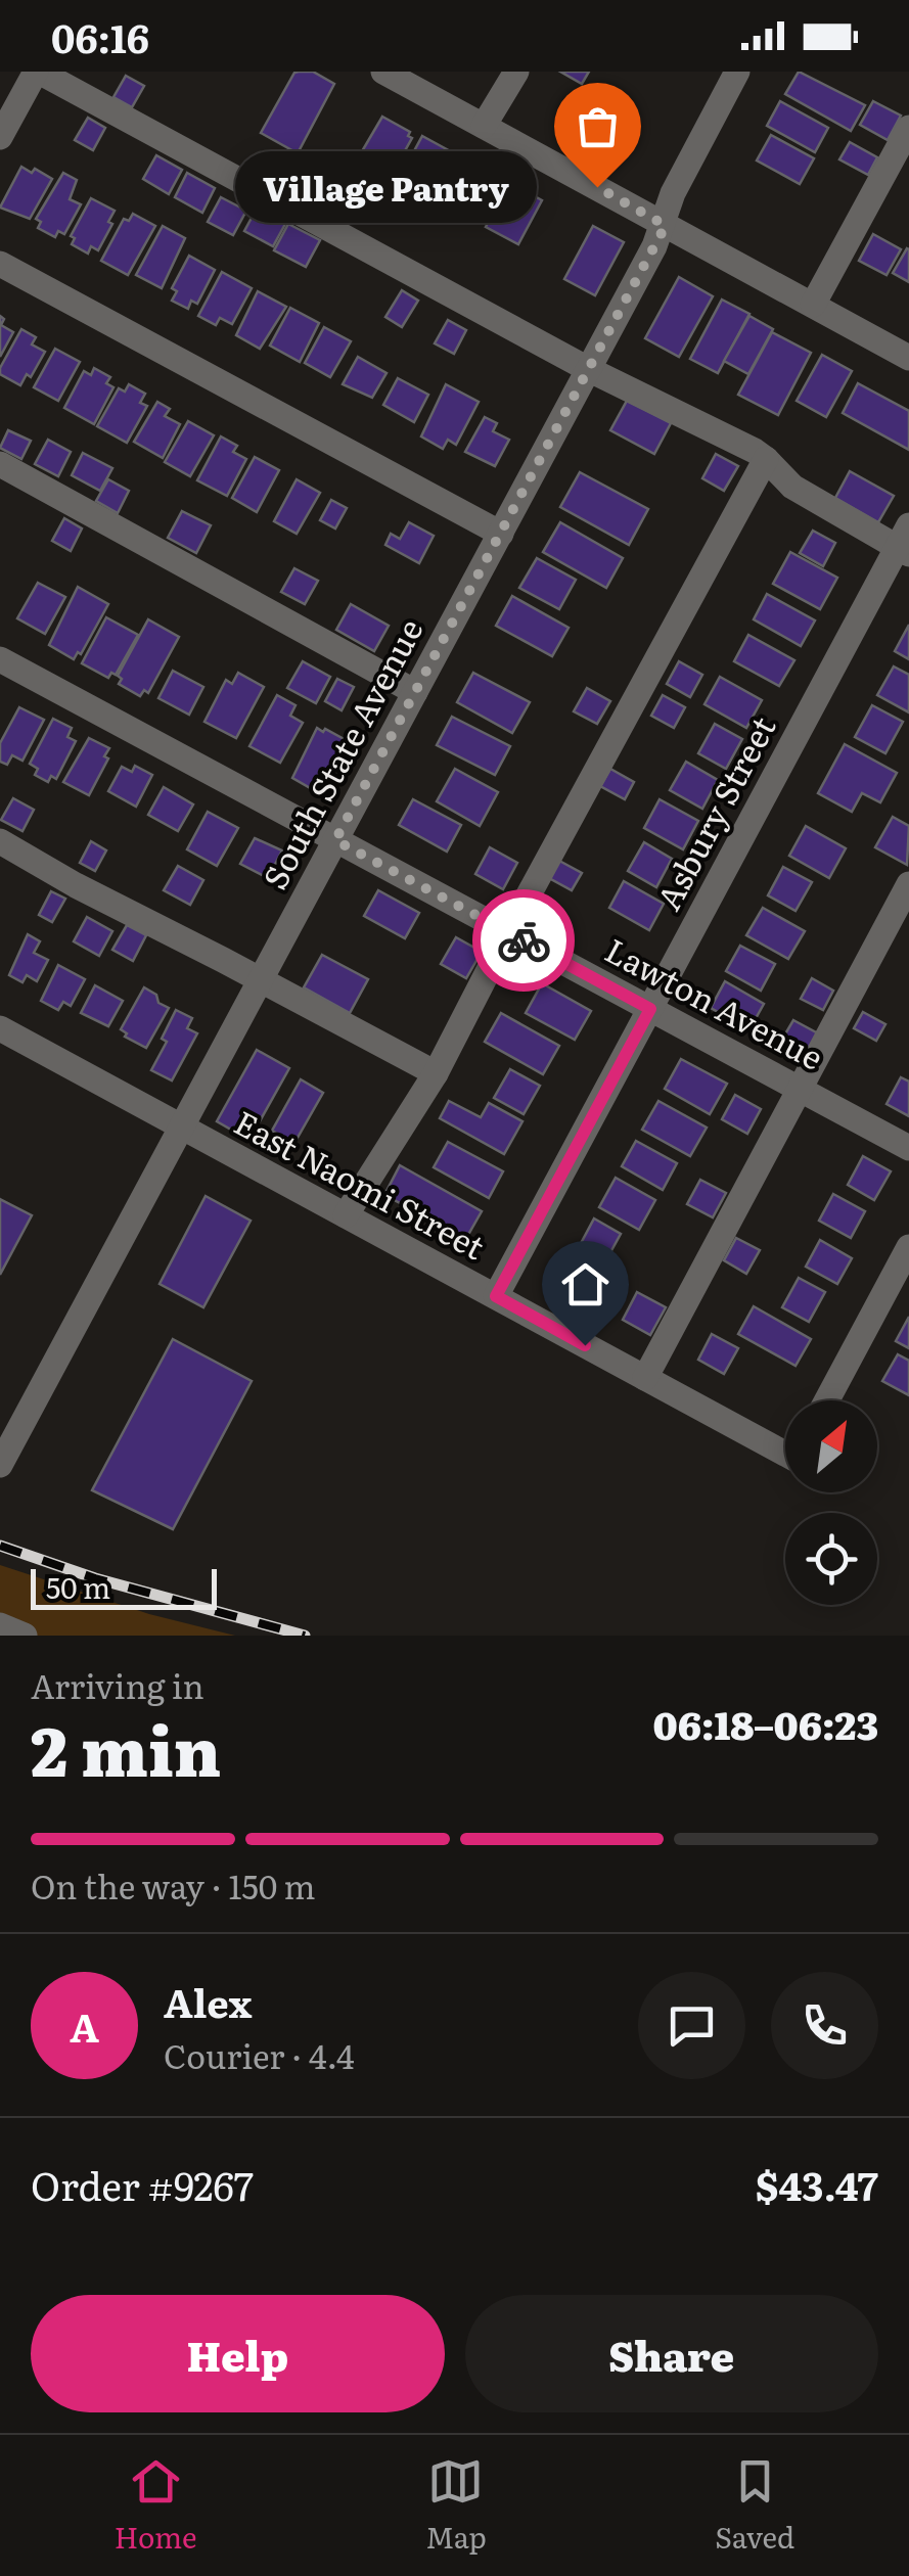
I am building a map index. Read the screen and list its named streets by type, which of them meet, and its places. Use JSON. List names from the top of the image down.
{
  "streets": {
    "street": [
      "South State Avenue",
      "Asbury Street",
      "Lawton Avenue",
      "East Naomi Street"
    ]
  },
  "crossings": [
    ["South State Avenue", "Lawton Avenue"],
    ["South State Avenue", "East Naomi Street"],
    ["Asbury Street", "Lawton Avenue"],
    ["Asbury Street", "East Naomi Street"]
  ],
  "places": ["Village Pantry"],
  "scale_bar": "50 m",
  "north": "top right",
  "page": {
    "status": "06:16",
    "bubble": "Village Pantry",
    "scale": "50 m",
    "heading": ["2 min", "Arriving in", "06:18–06:23"],
    "panel": [
      "Alex",
      "Courier · 4.4",
      "Order #9267",
      "$43.47"
    ],
    "bar": "On the way · 150 m",
    "round": "A",
    "buttons": ["Help", "Share"],
    "tabs": ["Home", "Map", "Saved"]
  }
}
